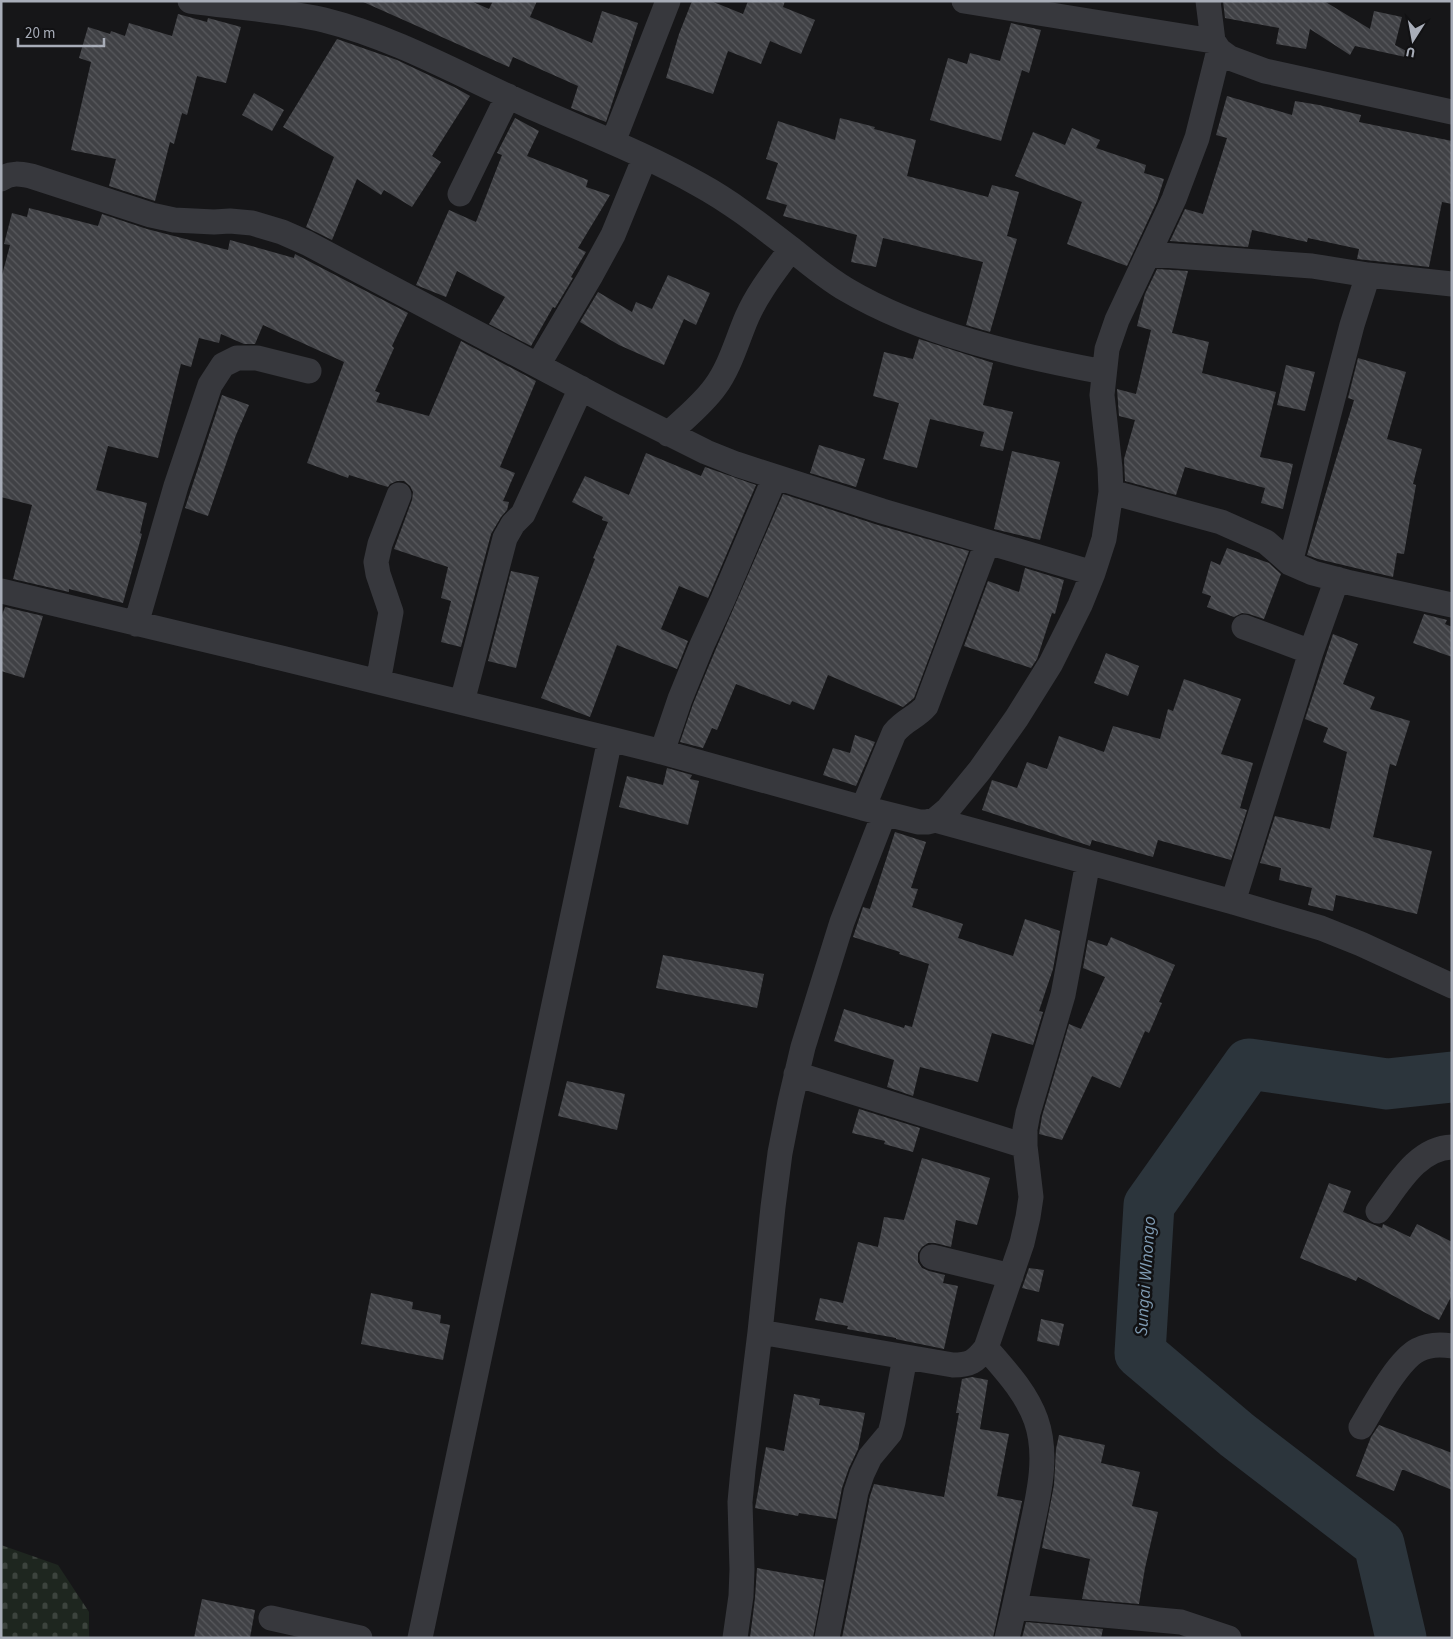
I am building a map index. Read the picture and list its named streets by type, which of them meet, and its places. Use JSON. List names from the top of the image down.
{
  "water": ["Sungai WInongo"],
  "scale_bar": "20 m",
  "north": "bottom"
}
